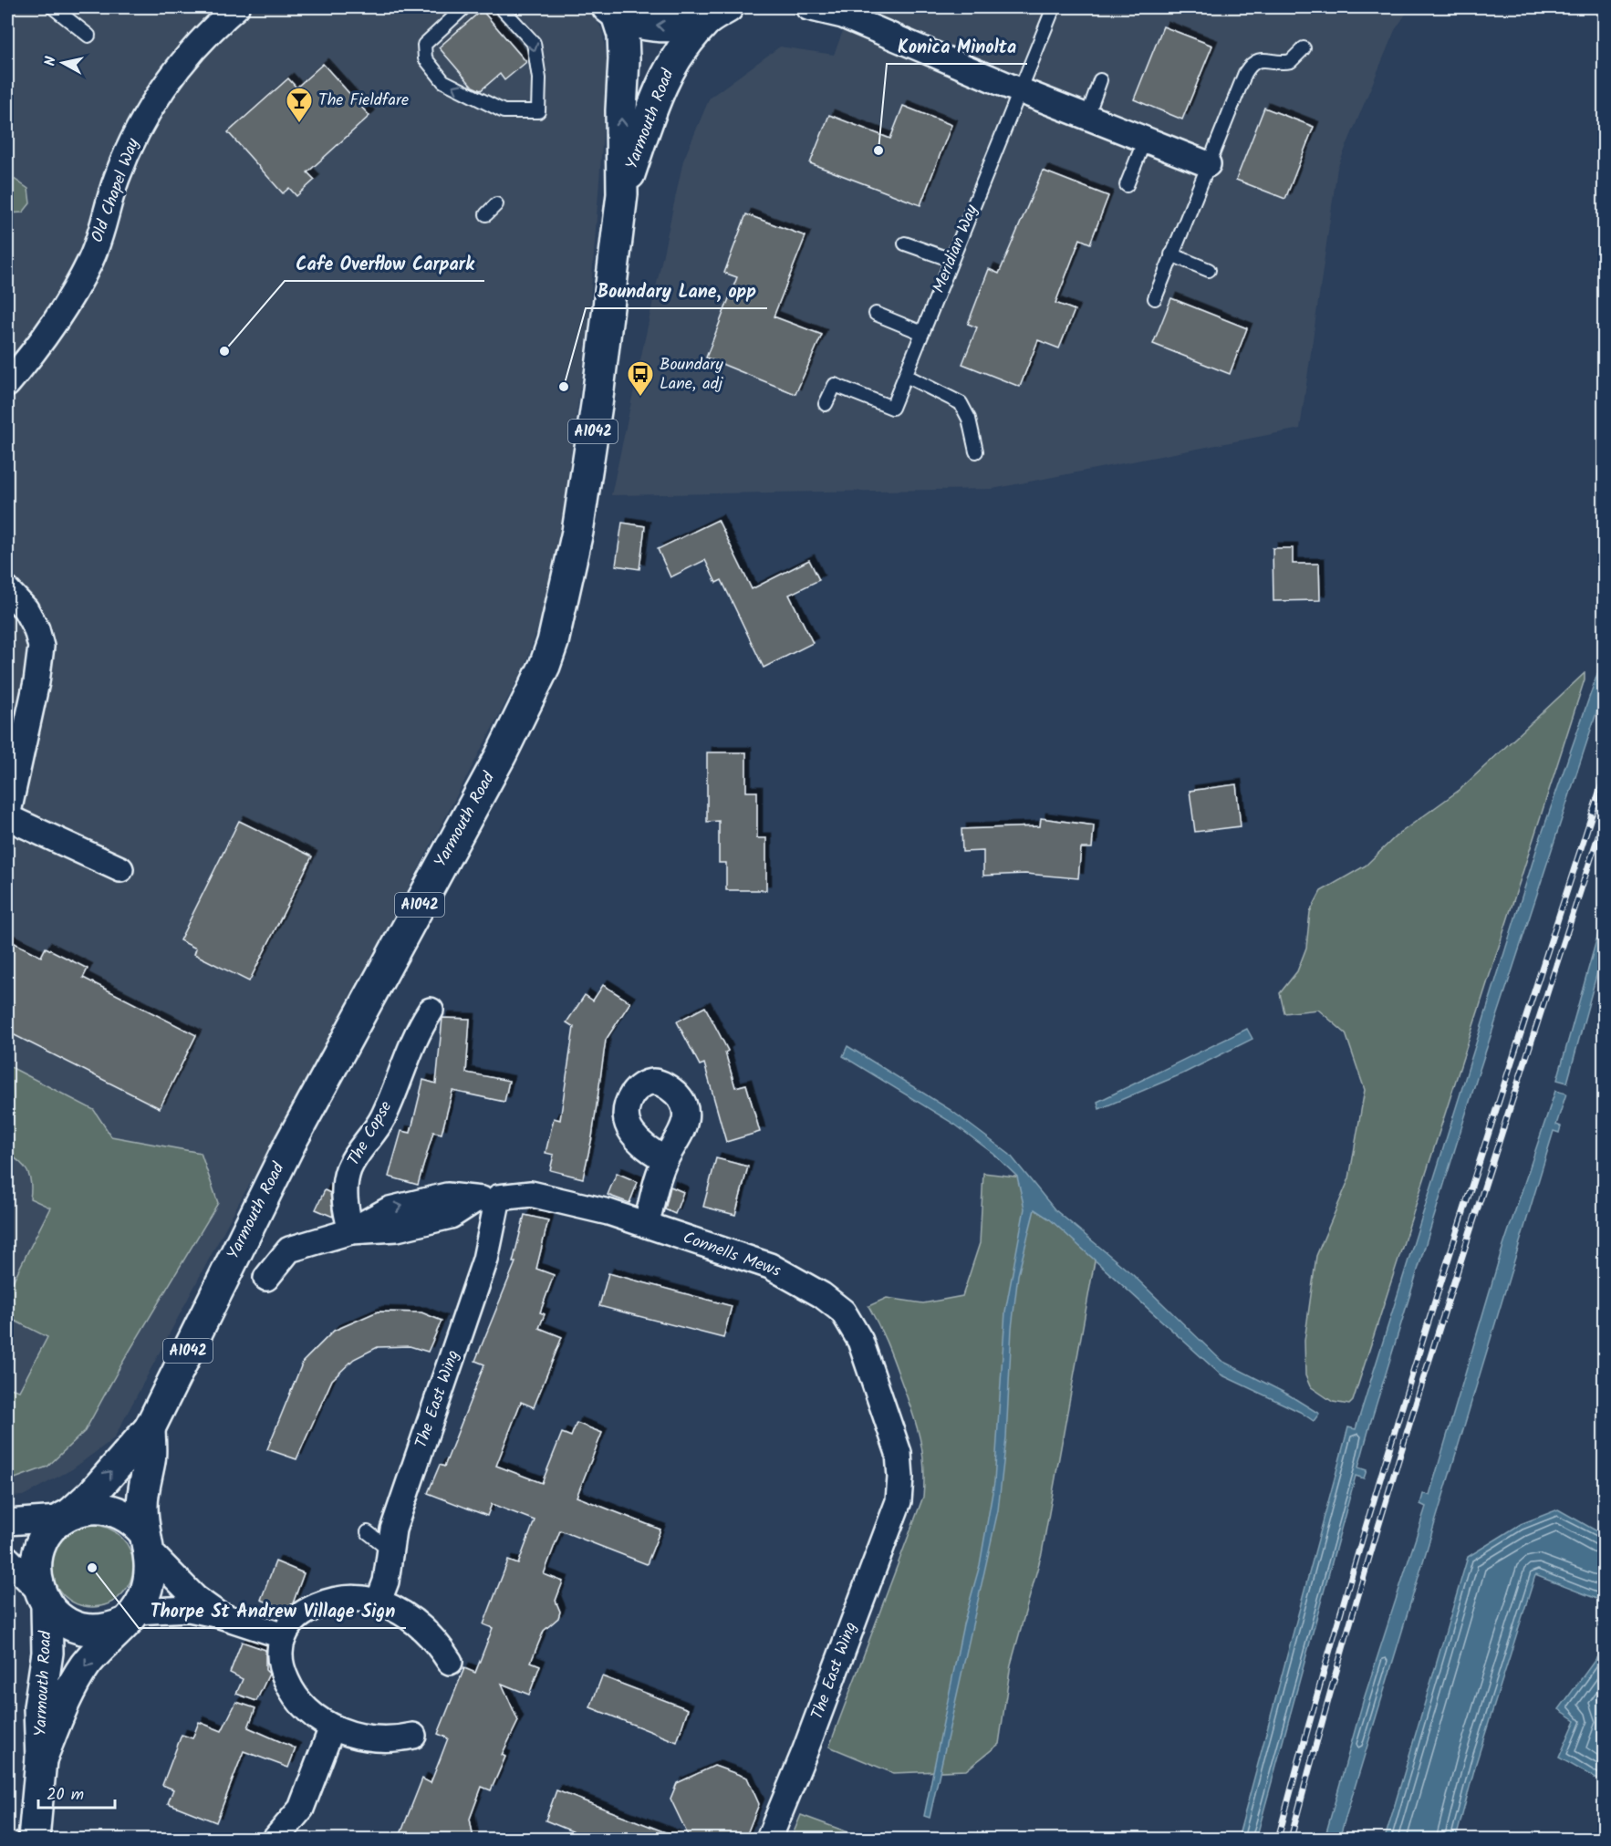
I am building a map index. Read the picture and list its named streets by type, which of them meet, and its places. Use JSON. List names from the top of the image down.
{
  "streets": {
    "highway": ["Yarmouth Road", "A1042"],
    "street": [
      "Old Chapel Way",
      "The Copse",
      "Connells Mews",
      "The East Wing"
    ],
    "lane": ["Meridian Way"]
  },
  "crossings": [
    ["Connells Mews", "The East Wing"]
  ],
  "places": {
    "bar": ["The Fieldfare"],
    "other": [
      "Konica Minolta",
      "Cafe Overflow Carpark",
      "Boundary Lane, opp",
      "Thorpe St Andrew Village Sign"
    ],
    "bus stop": ["Boundary Lane, adj"]
  },
  "scale_bar": "20 m",
  "north": "left"
}
